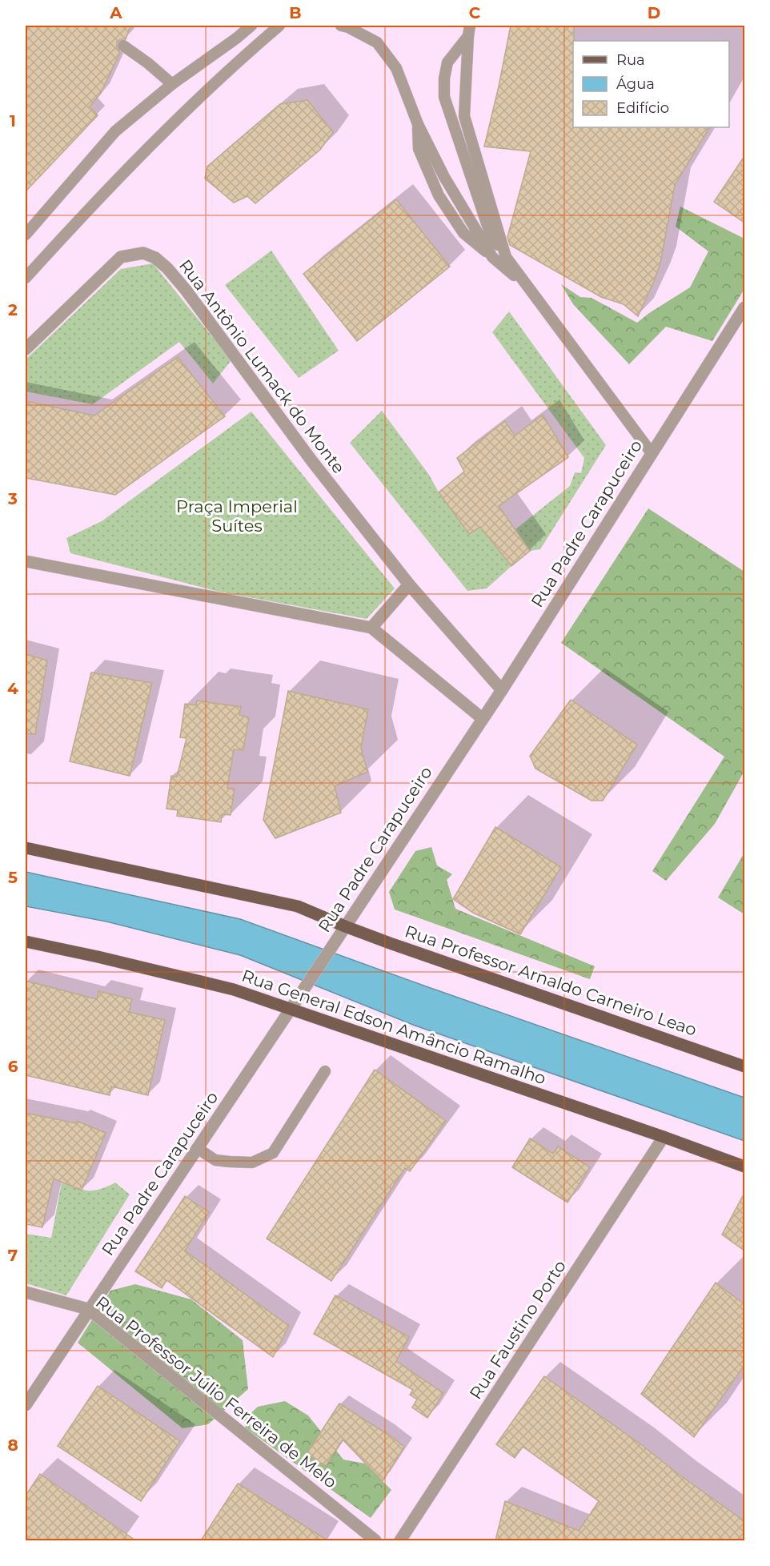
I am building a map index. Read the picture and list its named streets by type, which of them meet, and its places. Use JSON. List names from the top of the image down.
{
  "streets": {
    "main road": ["Rua Professor Arnaldo Carneiro Leao", "Rua General Edson Amâncio Ramalho"],
    "street": [
      "Rua Antônio Lumack do Monte",
      "Rua Padre Carapuceiro",
      "Rua Faustino Porto",
      "Rua Professor Júlio Ferreira de Melo"
    ]
  },
  "crossings": [
    ["Rua Antônio Lumack do Monte", "Rua Padre Carapuceiro"],
    ["Rua Padre Carapuceiro", "Rua Professor Arnaldo Carneiro Leao"],
    ["Rua Padre Carapuceiro", "Rua General Edson Amâncio Ramalho"],
    ["Rua Padre Carapuceiro", "Rua Professor Júlio Ferreira de Melo"],
    ["Rua General Edson Amâncio Ramalho", "Rua Faustino Porto"]
  ],
  "parks": ["Praça Imperial Suítes"],
  "legend": ["Rua", "Água", "Edifício"],
  "grid": {
    "columns": [
      "A",
      "B",
      "C",
      "D"
    ],
    "rows": [
      "1",
      "2",
      "3",
      "4",
      "5",
      "6",
      "7",
      "8"
    ]
  }
}
